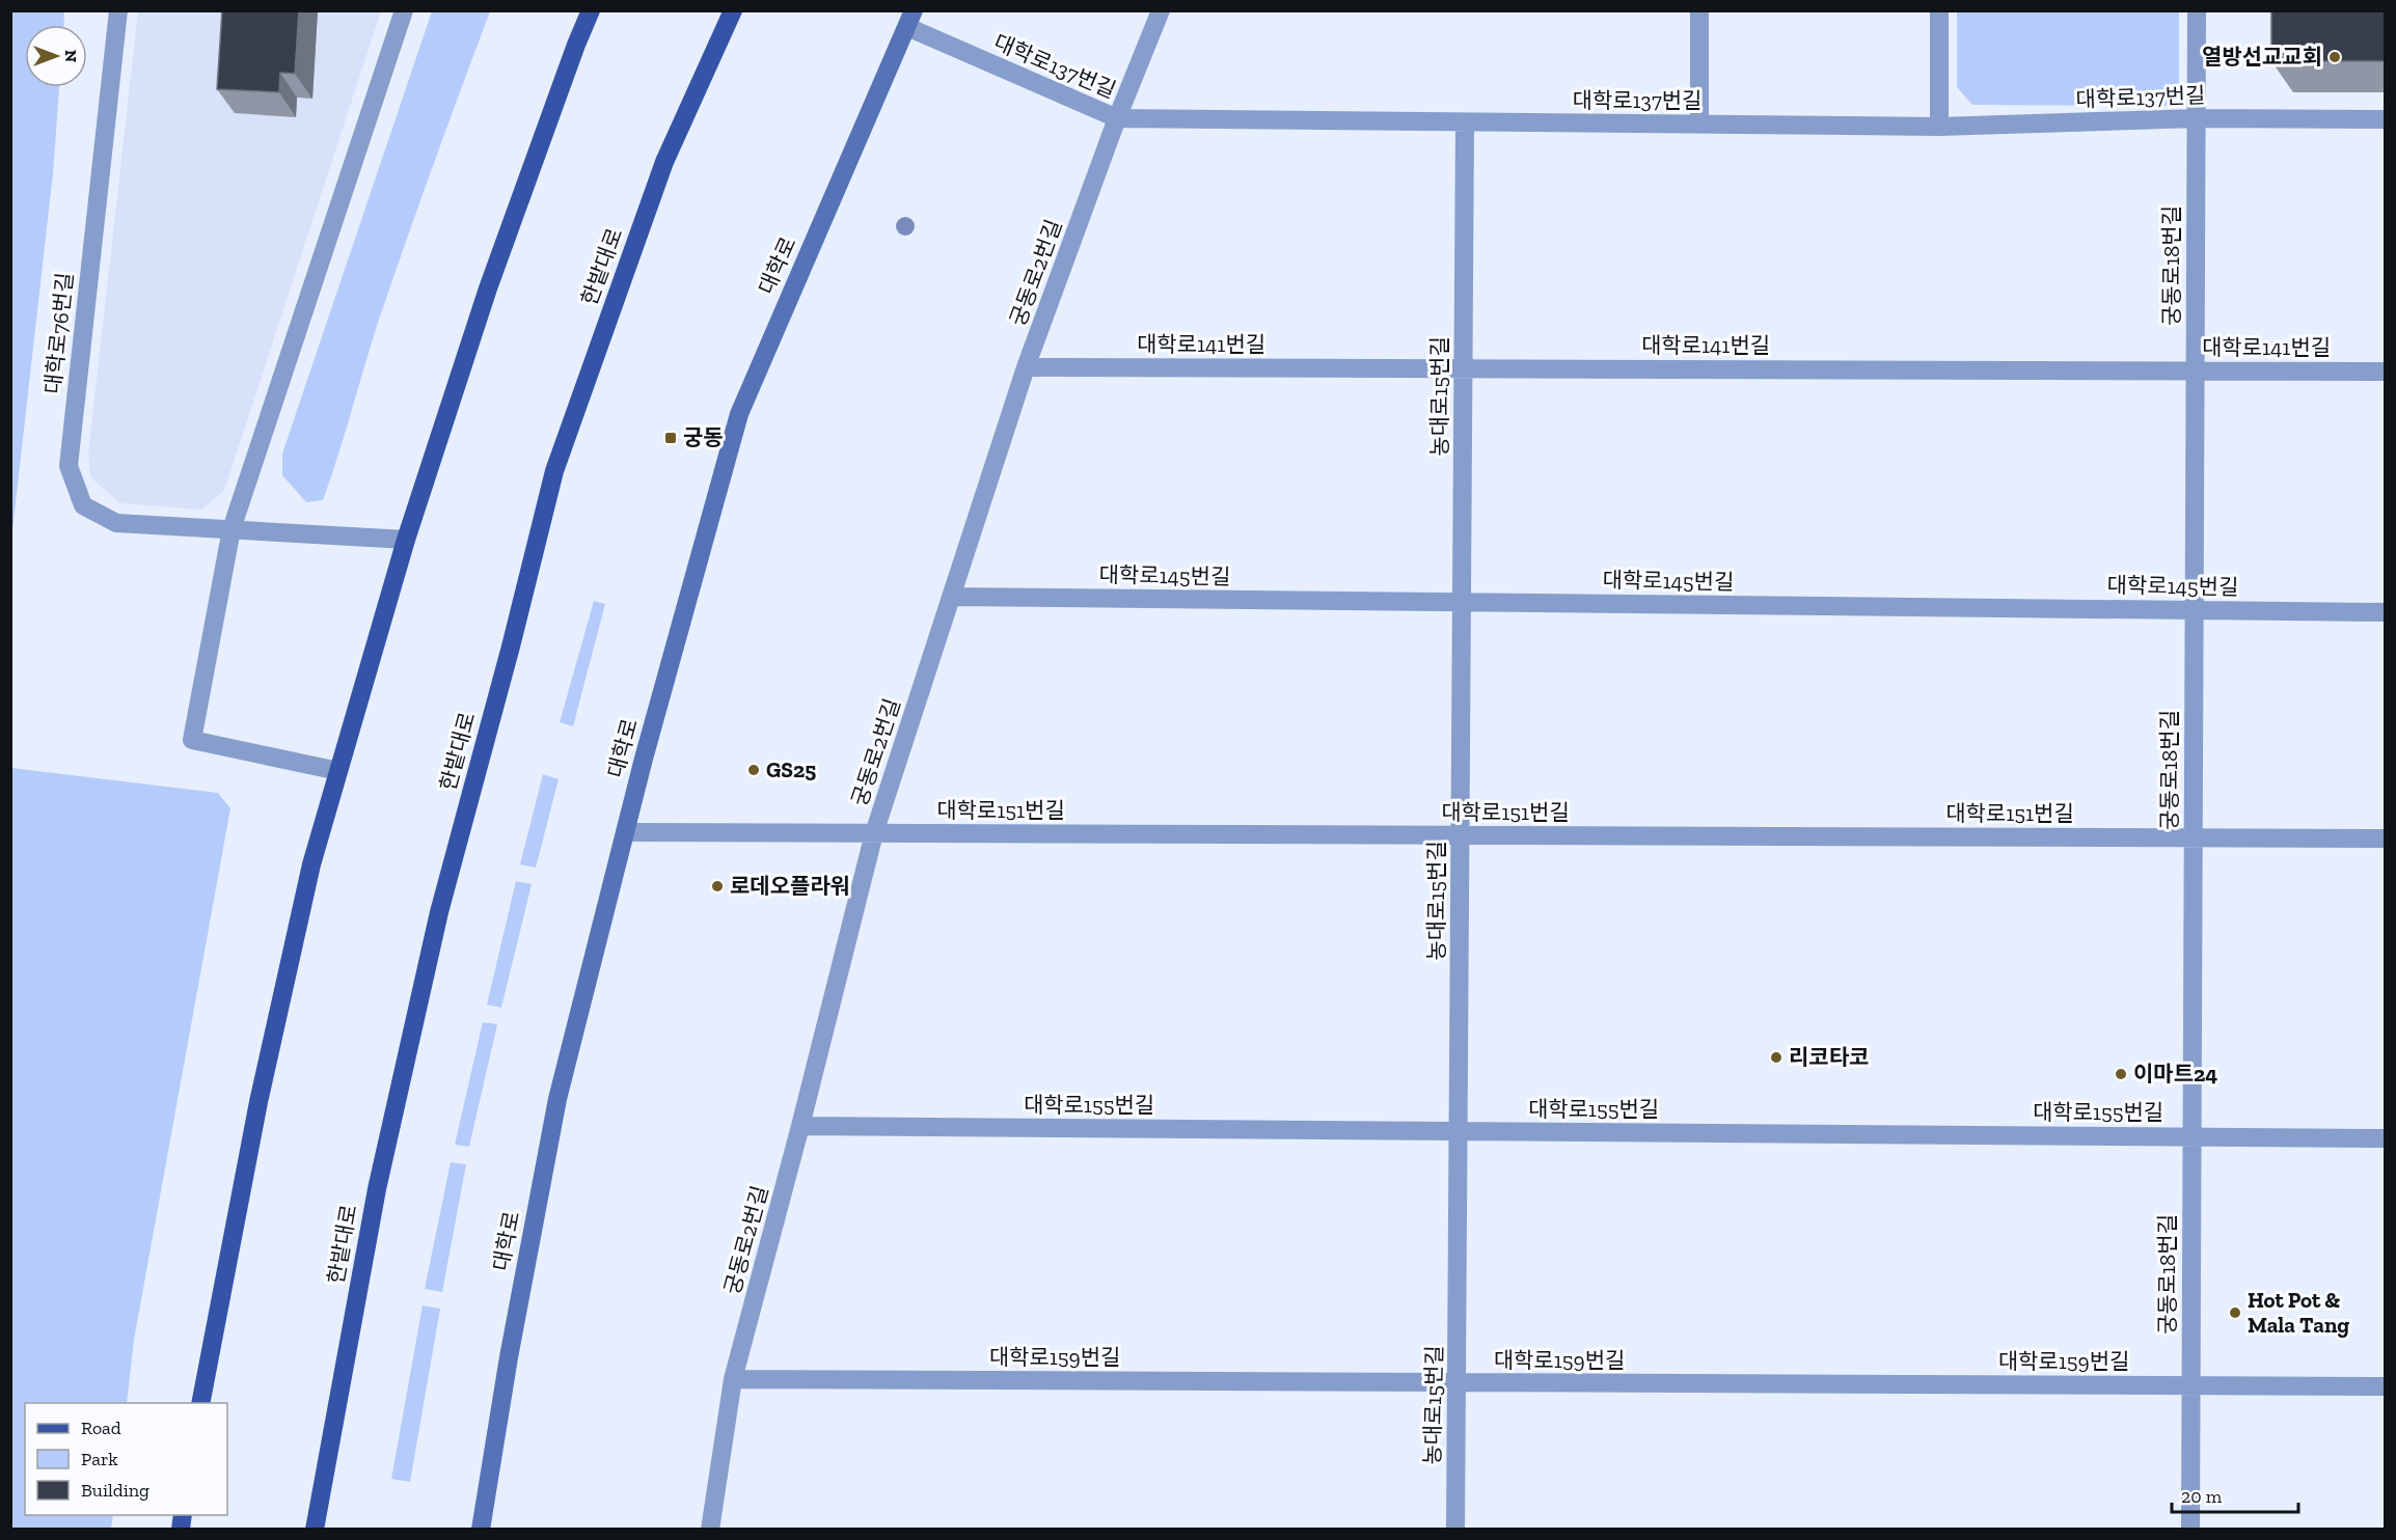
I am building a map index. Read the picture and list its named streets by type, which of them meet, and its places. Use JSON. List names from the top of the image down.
{
  "streets": {
    "main road": ["대학로", "한밭대로"],
    "street": [
      "대학로137번길",
      "궁동로18번길",
      "궁동로2번길",
      "대학로76번길",
      "대학로141번길",
      "농대로15번길",
      "대학로145번길",
      "대학로151번길",
      "대학로155번길",
      "대학로159번길"
    ]
  },
  "crossings": [
    ["대학로137번길", "대학로"],
    ["대학로137번길", "궁동로18번길"],
    ["대학로137번길", "궁동로2번길"],
    ["대학로137번길", "농대로15번길"],
    ["대학로", "대학로151번길"],
    ["궁동로18번길", "대학로141번길"],
    ["궁동로18번길", "대학로145번길"],
    ["궁동로18번길", "대학로151번길"],
    ["궁동로18번길", "대학로155번길"],
    ["궁동로18번길", "대학로159번길"],
    ["궁동로2번길", "대학로141번길"],
    ["궁동로2번길", "대학로145번길"],
    ["궁동로2번길", "대학로151번길"],
    ["궁동로2번길", "대학로155번길"],
    ["궁동로2번길", "대학로159번길"],
    ["대학로141번길", "농대로15번길"],
    ["농대로15번길", "대학로145번길"],
    ["농대로15번길", "대학로151번길"],
    ["농대로15번길", "대학로155번길"],
    ["농대로15번길", "대학로159번길"]
  ],
  "places": {
    "other": [
      "열방선교교회",
      "GS25",
      "로데오플라워",
      "리코타코",
      "이마트24",
      "Hot Pot & Mala Tang"
    ],
    "transit": ["궁동"]
  },
  "legend": ["Road", "Park", "Building"],
  "scale_bar": "20 m",
  "north": "right"
}
